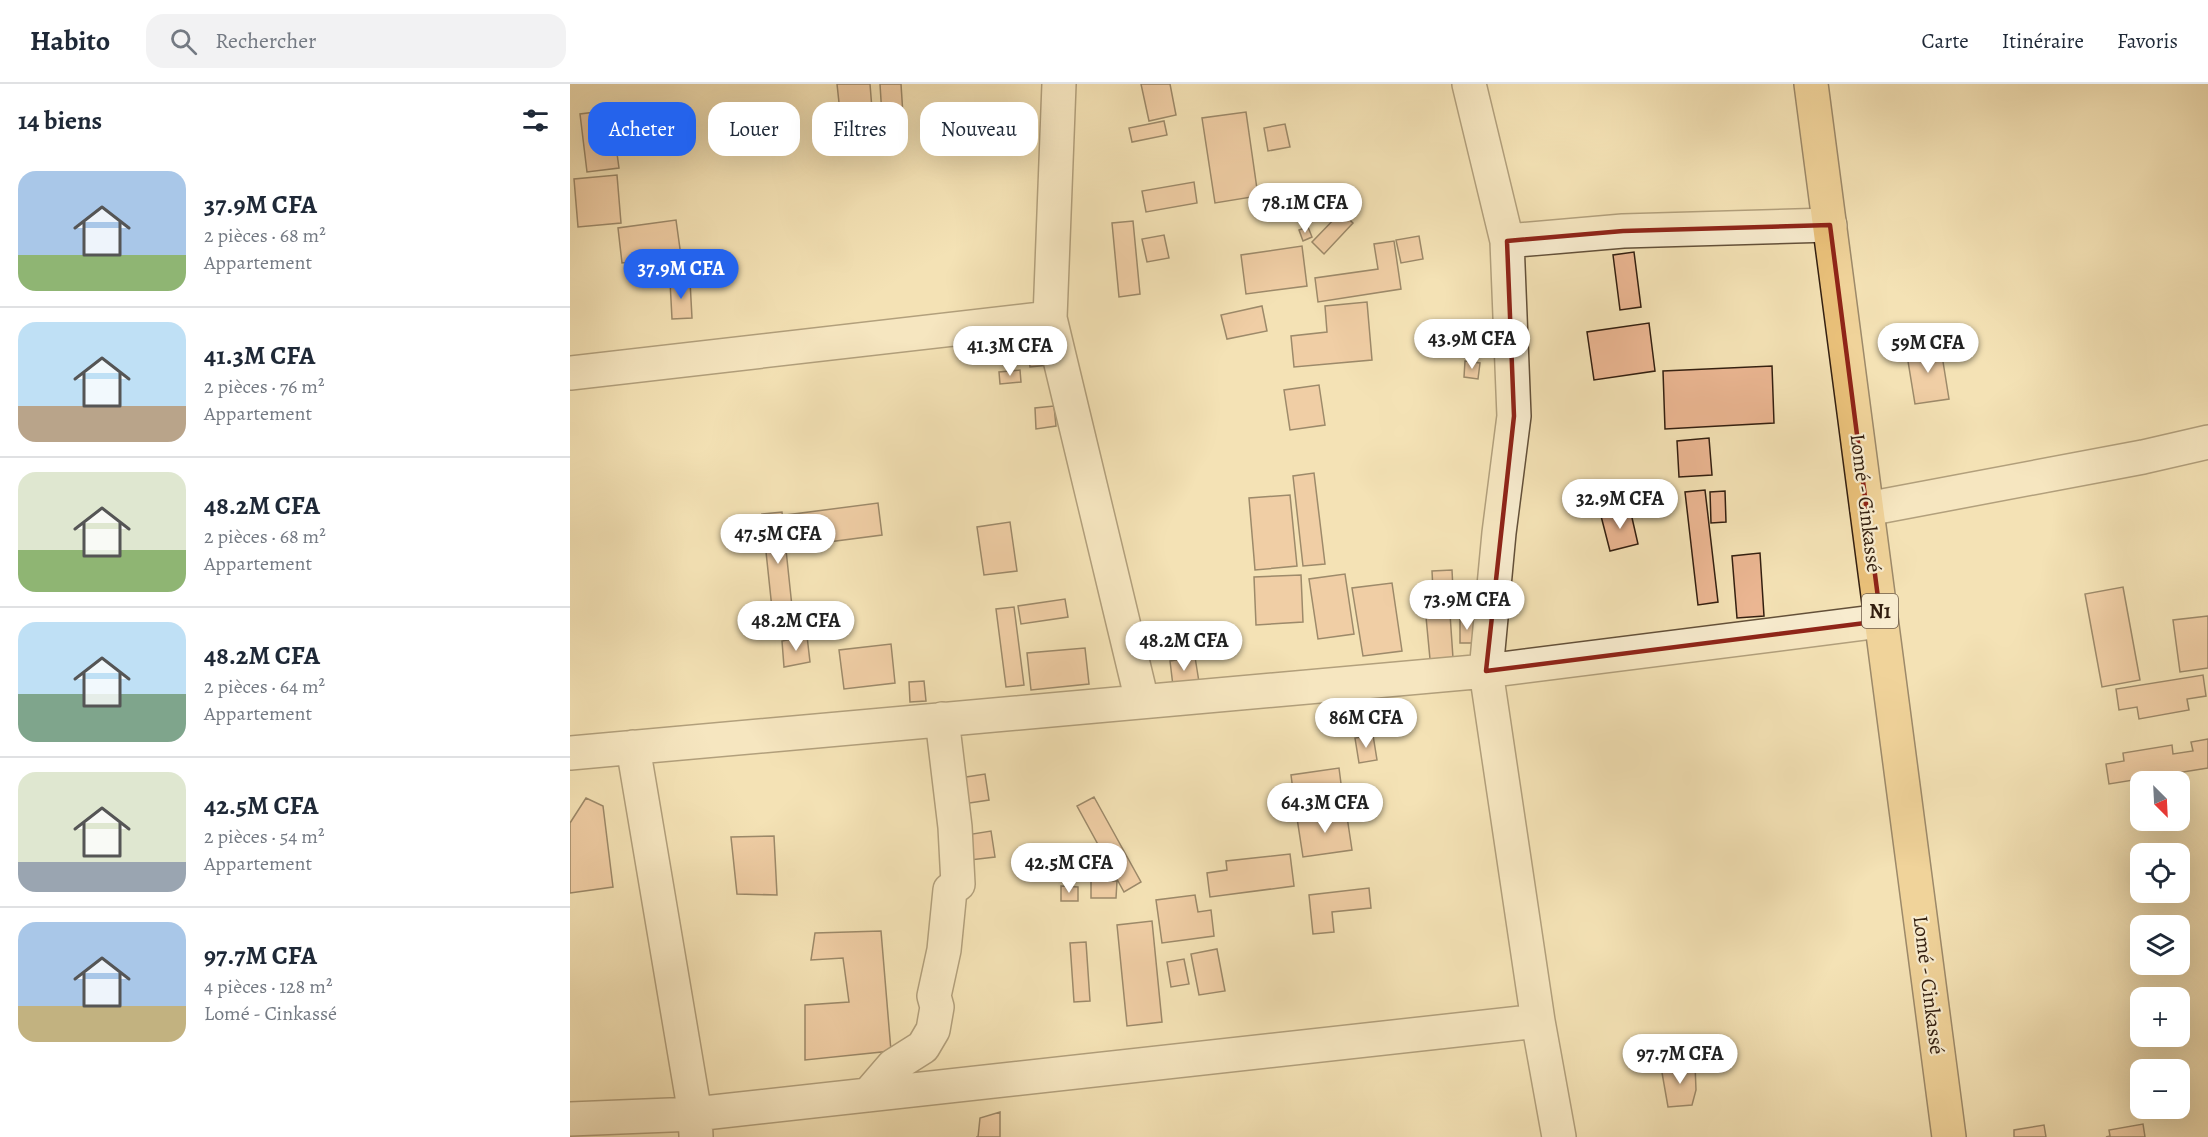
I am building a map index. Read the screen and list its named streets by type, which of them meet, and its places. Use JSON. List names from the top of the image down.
{
  "streets": {
    "highway": ["Lomé - Cinkassé", "N1"]
  },
  "north": "bottom right",
  "page": {
    "header": "Habito",
    "search": "Rechercher",
    "nav": ["Carte", "Itinéraire", "Favoris"],
    "heading": "14 biens",
    "chip": [
      "Acheter",
      "Louer",
      "Filtres",
      "Nouveau"
    ],
    "list": [
      {
        "name": "37.9M CFA",
        "note": "2 pièces · 68 m² · Appartement"
      },
      {
        "name": "41.3M CFA",
        "note": "2 pièces · 76 m² · Appartement"
      },
      {
        "name": "48.2M CFA",
        "note": "2 pièces · 68 m² · Appartement"
      },
      {
        "name": "48.2M CFA",
        "note": "2 pièces · 64 m² · Appartement"
      },
      {
        "name": "42.5M CFA",
        "note": "2 pièces · 54 m² · Appartement"
      },
      {
        "name": "97.7M CFA",
        "note": "4 pièces · 128 m² · Lomé - Cinkassé"
      }
    ],
    "price": [
      "78.1M CFA",
      "37.9M CFA",
      "43.9M CFA",
      "59M CFA",
      "41.3M CFA",
      "32.9M CFA",
      "47.5M CFA",
      "73.9M CFA",
      "48.2M CFA",
      "48.2M CFA",
      "86M CFA",
      "64.3M CFA",
      "42.5M CFA",
      "97.7M CFA"
    ],
    "map_buttons": ["+", "−"]
  }
}
